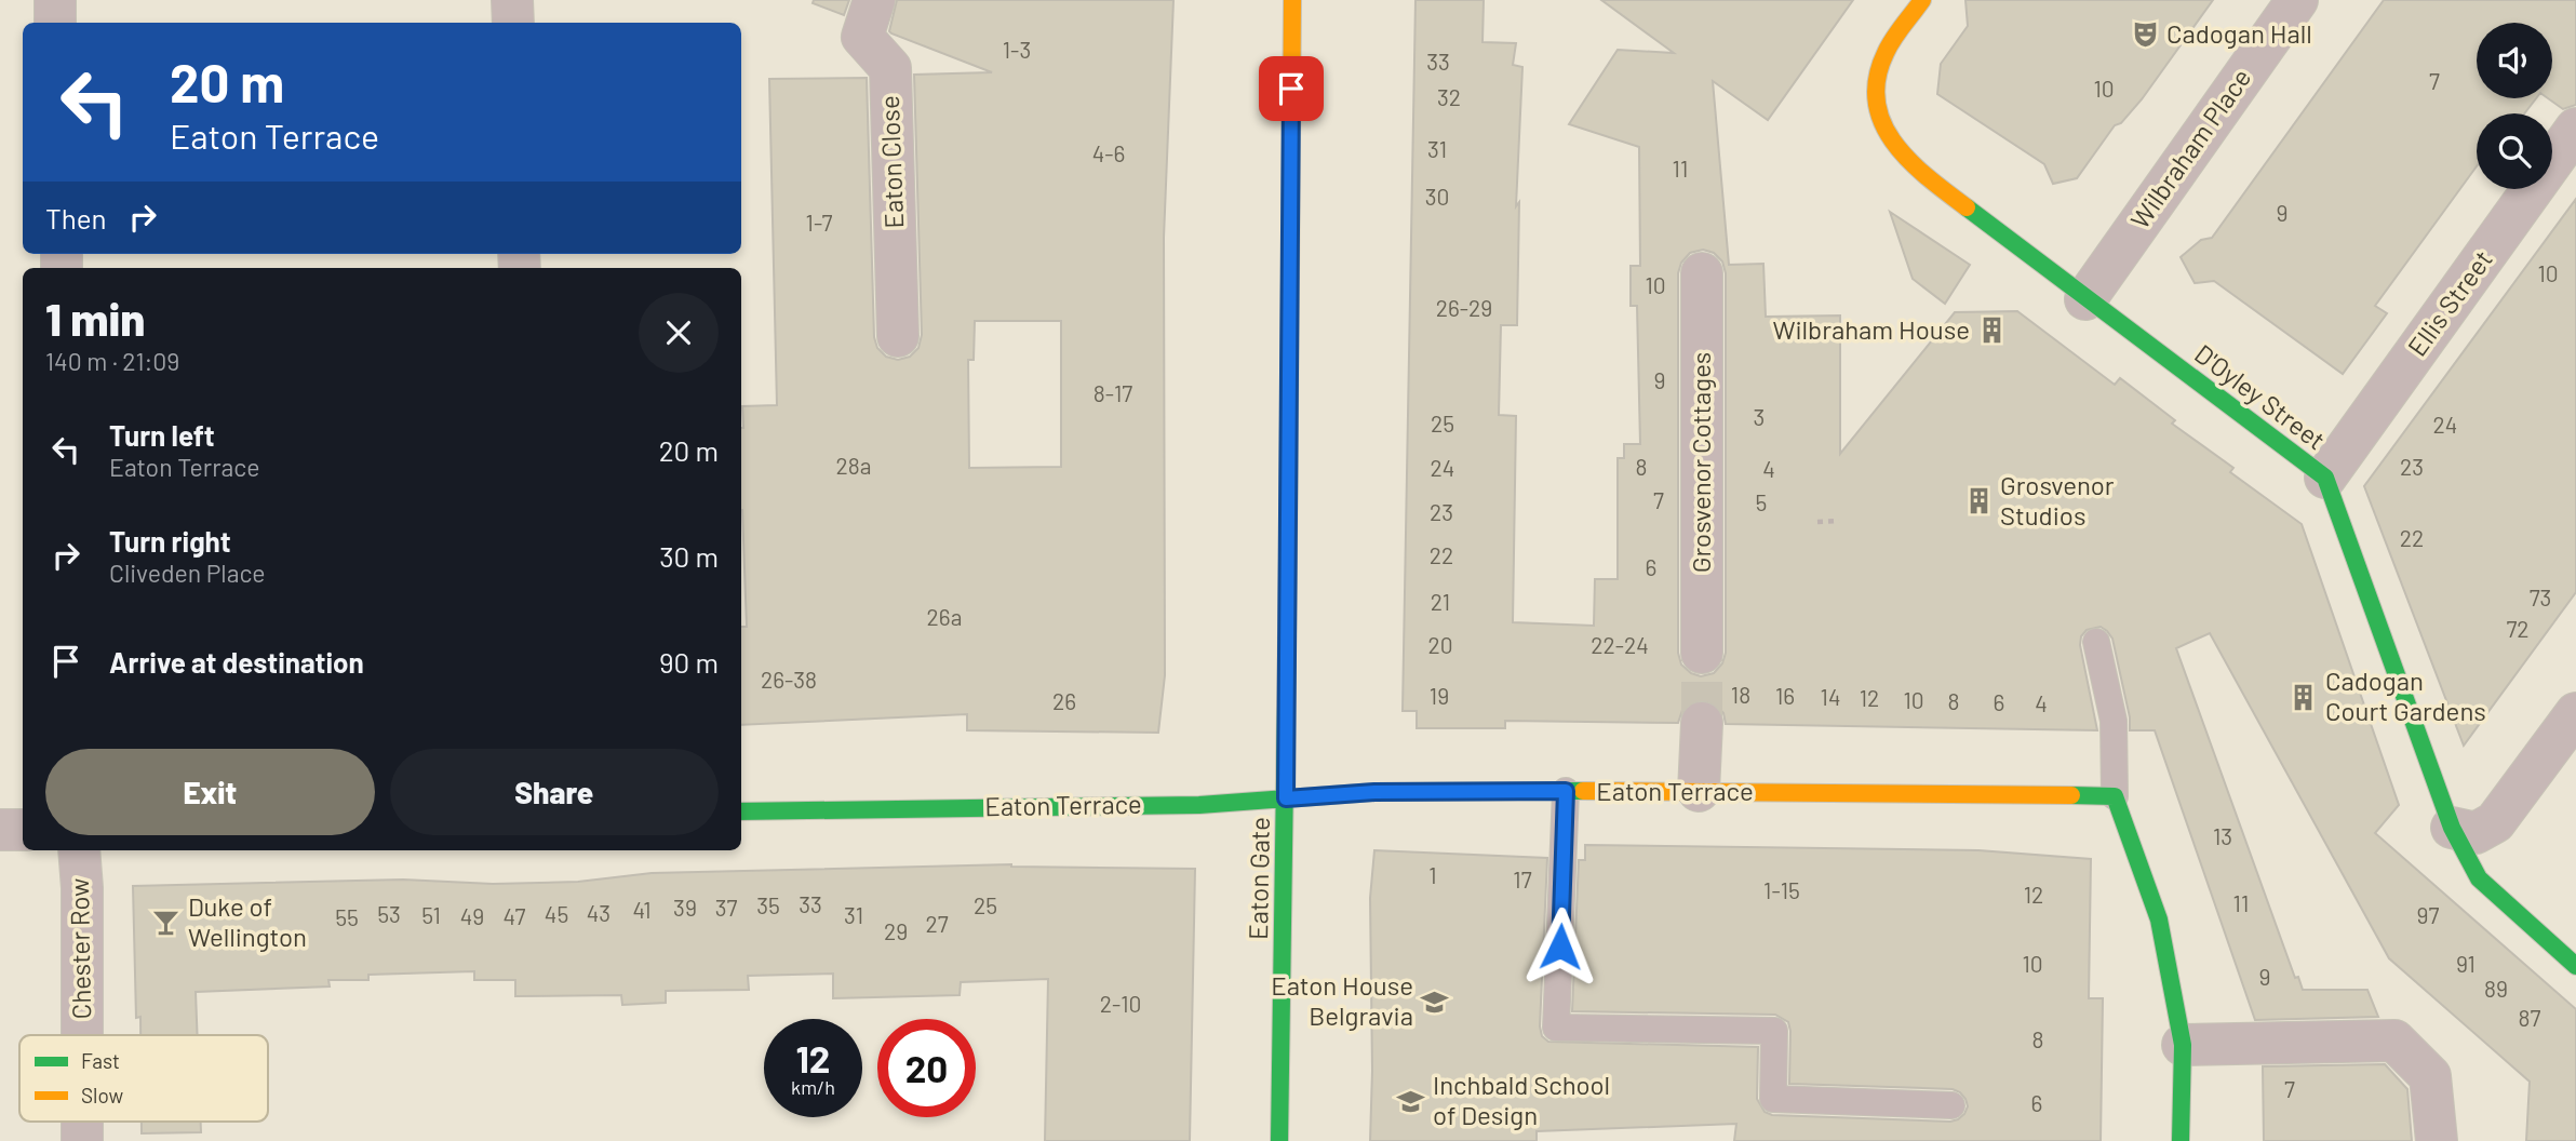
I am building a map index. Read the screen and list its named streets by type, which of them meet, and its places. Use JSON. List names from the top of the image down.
{
  "streets": {
    "street": [
      "Wilbraham Place",
      "Eaton Close",
      "Ellis Street",
      "D'Oyley Street",
      "Grosvenor Cottages",
      "Eaton Terrace",
      "Eaton Gate",
      "Chester Row"
    ]
  },
  "crossings": [
    ["Wilbraham Place", "D'Oyley Street"],
    ["Ellis Street", "D'Oyley Street"],
    ["Eaton Terrace", "Eaton Gate"]
  ],
  "places": {
    "theatre": ["Cadogan Hall"],
    "building": ["Wilbraham House", "Grosvenor Studios", "Cadogan Court Gardens"],
    "bar": ["Duke of Wellington"],
    "school or university": ["Eaton House Belgravia", "Inchbald School of Design"]
  },
  "house_numbers": [
    "1-3",
    "33",
    "7",
    "10",
    "32",
    "31",
    "4-6",
    "11",
    "30",
    "9",
    "1-7",
    "10",
    "10",
    "26-29",
    "9",
    "8-17",
    "3",
    "25",
    "24",
    "28a",
    "8",
    "23",
    "24",
    "4",
    "7",
    "5",
    "23",
    "22",
    "22",
    "6",
    "73",
    "21",
    "26a",
    "72",
    "20",
    "22-24",
    "26-38",
    "18",
    "19",
    "16",
    "14",
    "12",
    "10",
    "26",
    "8",
    "6",
    "4",
    "13",
    "1",
    "17",
    "1-15",
    "12",
    "11",
    "33",
    "35",
    "25",
    "39",
    "37",
    "41",
    "43",
    "53",
    "45",
    "51",
    "31",
    "97",
    "49",
    "47",
    "55",
    "27",
    "29",
    "10",
    "91",
    "9",
    "89",
    "2-10",
    "87",
    "8",
    "7",
    "6"
  ],
  "legend": ["Fast", "Slow"],
  "page": {
    "turn": ["20 m", "Eaton Terrace"],
    "then": "Then",
    "heading": ["1 min", "140 m · 21:09"],
    "list": [
      {
        "name": "Turn left",
        "note": "Eaton Terrace",
        "value": "20 m"
      },
      {
        "name": "Turn right",
        "note": "Cliveden Place",
        "value": "30 m"
      },
      {
        "name": "Arrive at destination",
        "value": "90 m"
      }
    ],
    "buttons": ["Exit", "Share"],
    "speed": "12 km/h",
    "limit": "20"
  }
}
